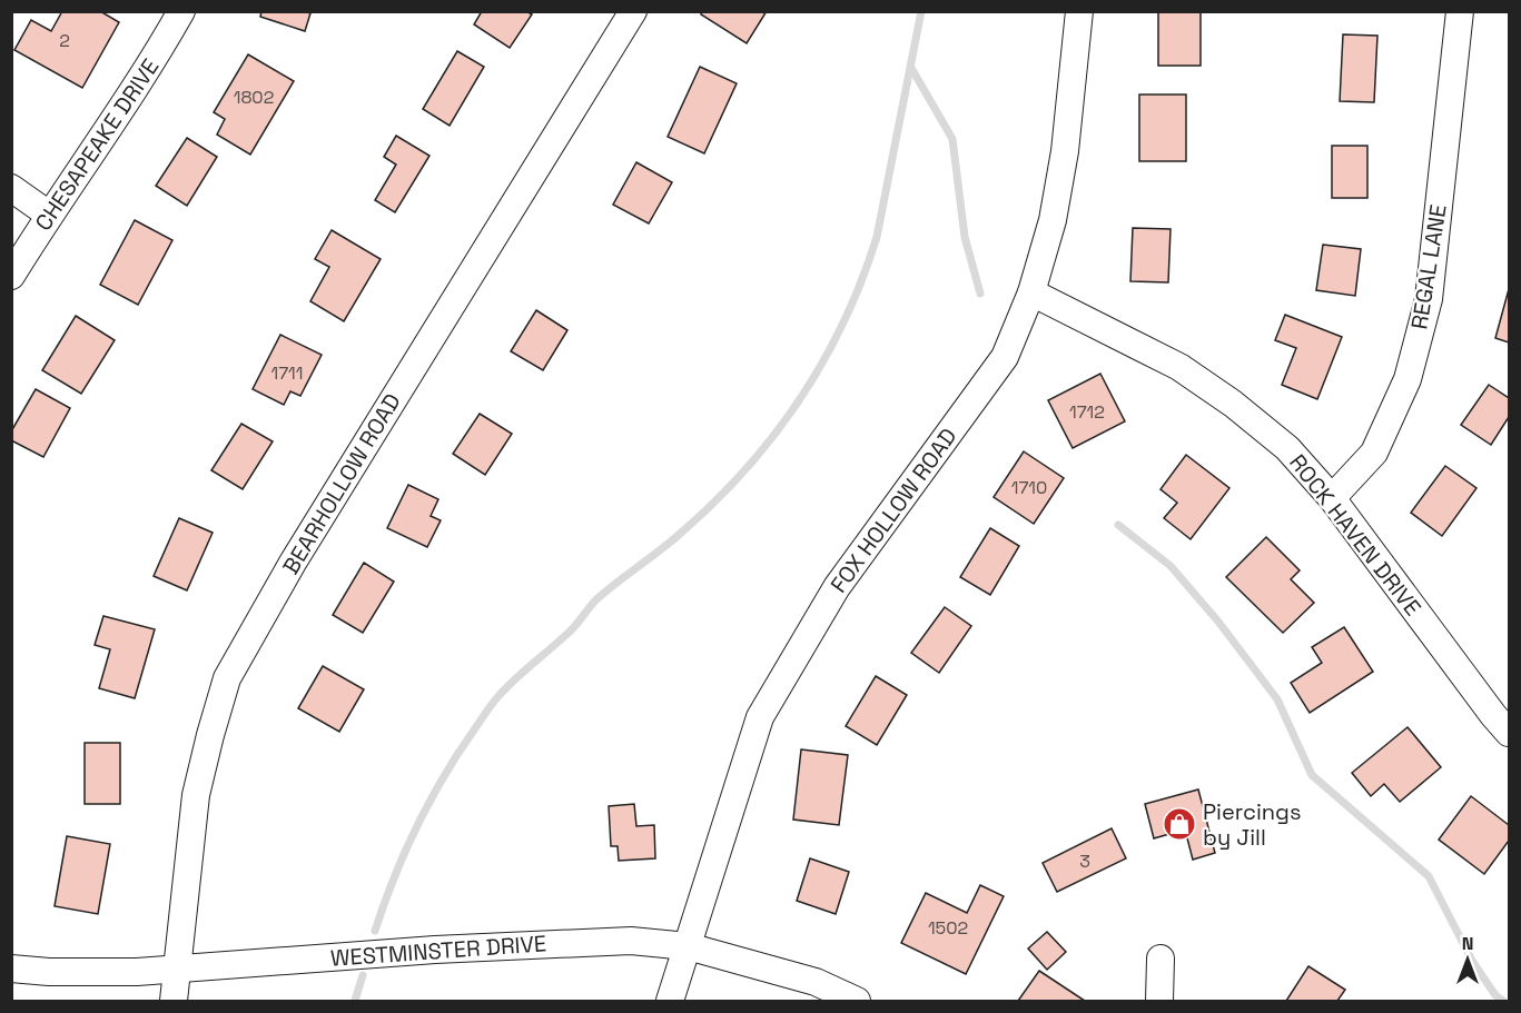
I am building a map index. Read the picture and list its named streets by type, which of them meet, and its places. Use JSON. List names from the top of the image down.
{
  "streets": {
    "street": [
      "CHESAPEAKE DRIVE",
      "REGAL LANE",
      "BEARHOLLOW ROAD",
      "FOX HOLLOW ROAD",
      "ROCK HAVEN DRIVE",
      "WESTMINSTER DRIVE"
    ]
  },
  "crossings": [
    ["REGAL LANE", "ROCK HAVEN DRIVE"],
    ["BEARHOLLOW ROAD", "WESTMINSTER DRIVE"],
    ["FOX HOLLOW ROAD", "ROCK HAVEN DRIVE"],
    ["FOX HOLLOW ROAD", "WESTMINSTER DRIVE"]
  ],
  "places": {
    "shop": ["Piercings by Jill"]
  },
  "house_numbers": [
    "2",
    "1802",
    "1711",
    "1712",
    "1710",
    "3",
    "1502"
  ],
  "north": "top"
}
